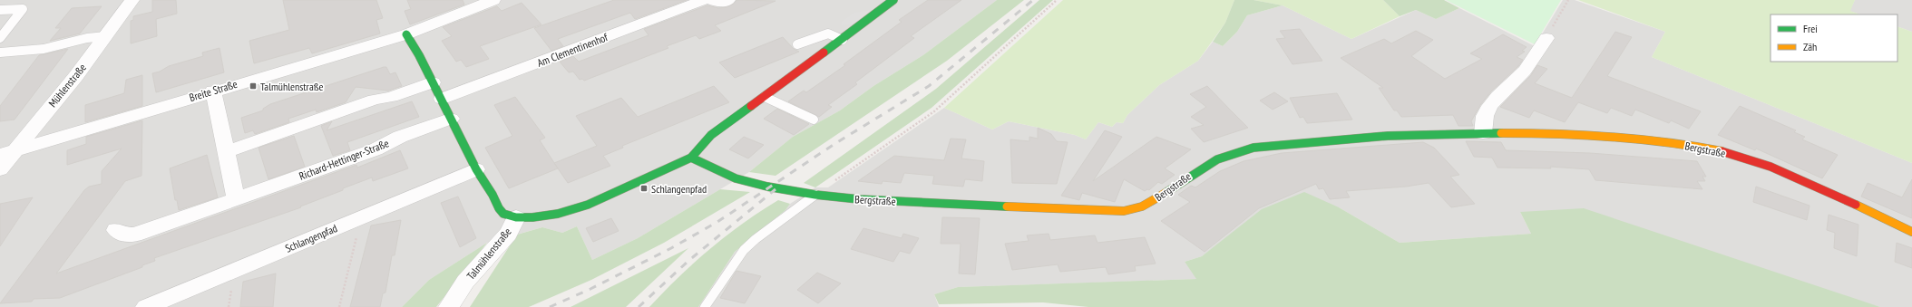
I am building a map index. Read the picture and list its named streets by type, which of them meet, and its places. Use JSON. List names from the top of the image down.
{
  "streets": {
    "street": [
      "Am Clementinenhof",
      "Mühlenstraße",
      "Breite Straße",
      "Bergstraße",
      "Richard-Hettinger-Straße",
      "Schlangenpfad",
      "Talmühlenstraße"
    ]
  },
  "crossings": [
    ["Am Clementinenhof", "Talmühlenstraße"],
    ["Mühlenstraße", "Breite Straße"],
    ["Breite Straße", "Talmühlenstraße"],
    ["Richard-Hettinger-Straße", "Talmühlenstraße"],
    ["Schlangenpfad", "Talmühlenstraße"]
  ],
  "places": {
    "transit": ["Talmühlenstraße", "Schlangenpfad"]
  },
  "legend": ["Frei", "Zäh"]
}
